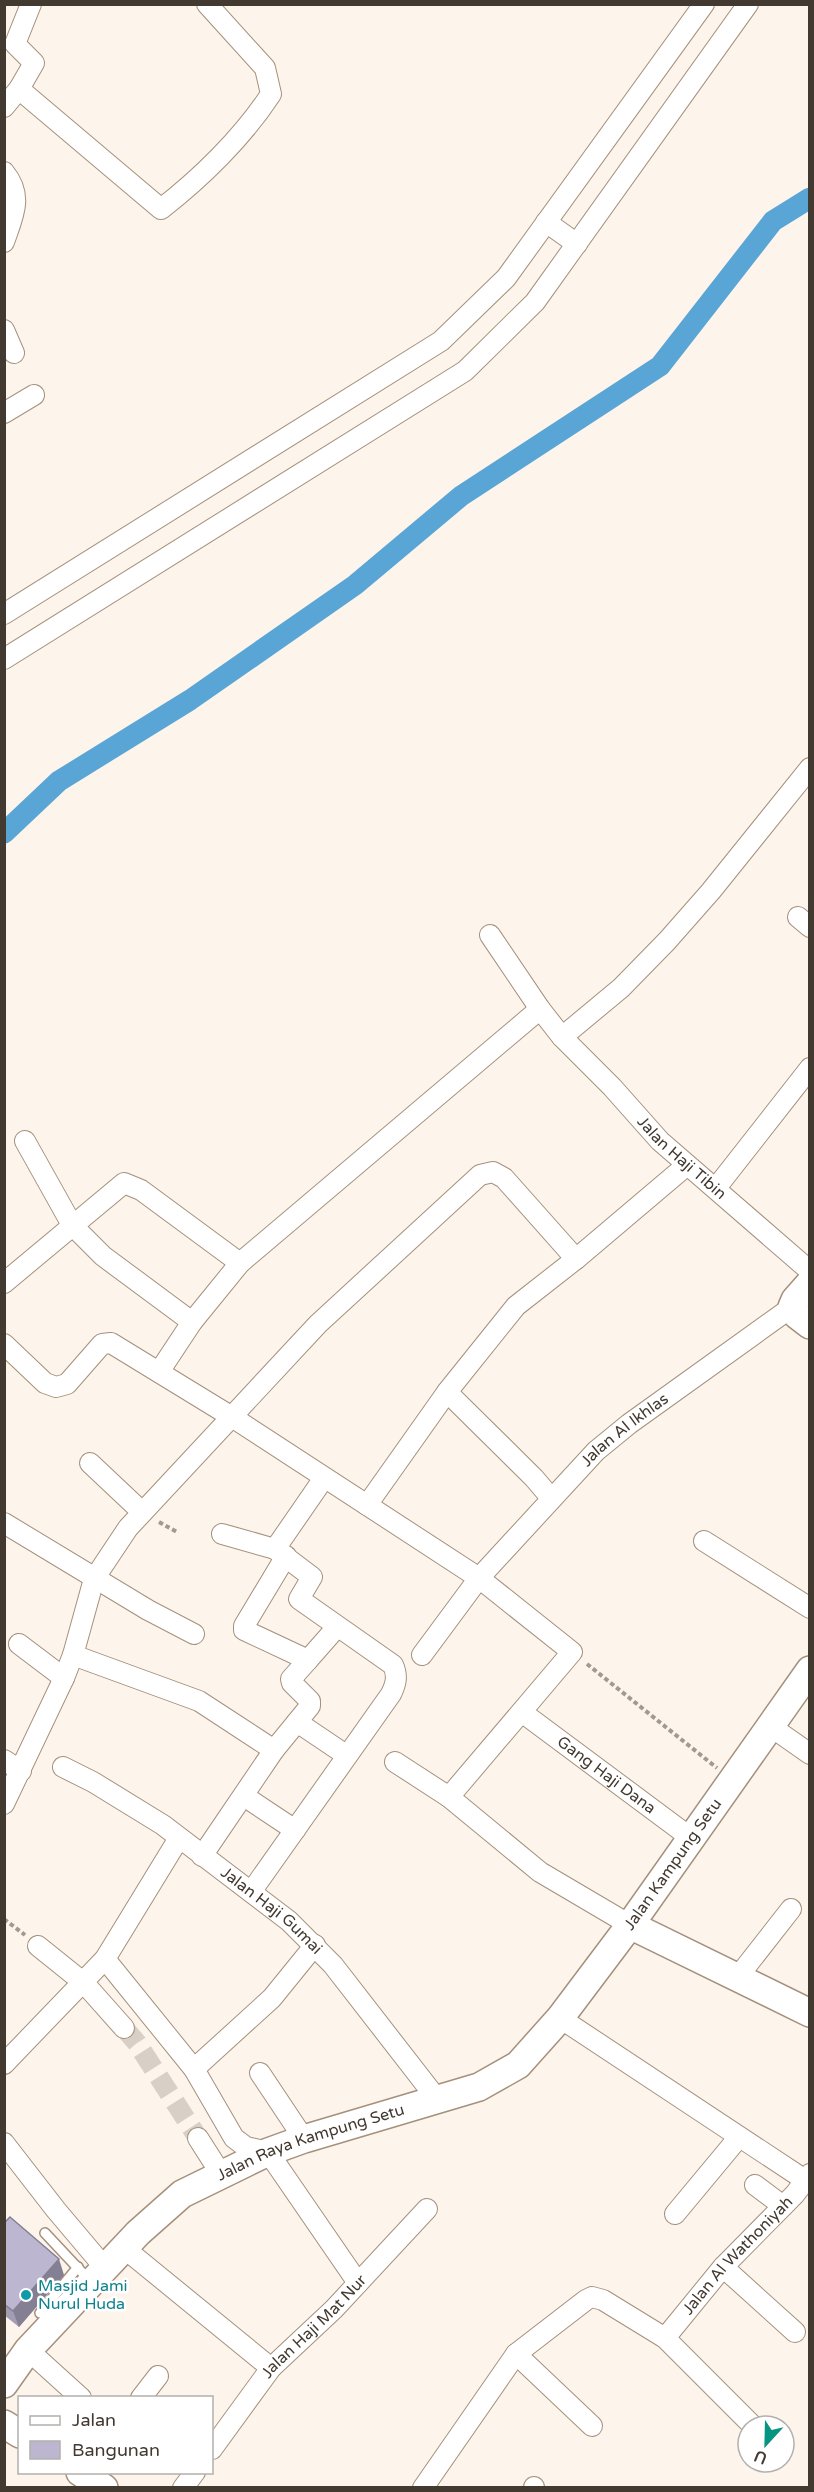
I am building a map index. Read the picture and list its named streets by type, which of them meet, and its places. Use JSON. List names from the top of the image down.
{
  "streets": {
    "street": [
      "Jalan Haji Tibin",
      "Jalan Al Ikhlas",
      "Gang Haji Dana",
      "Jalan Kampung Setu",
      "Jalan Haji Gumai",
      "Jalan Raya Kampung Setu",
      "Jalan Al Wathoniyah",
      "Jalan Haji Mat Nur"
    ]
  },
  "crossings": [
    ["Gang Haji Dana", "Jalan Kampung Setu"],
    ["Jalan Kampung Setu", "Jalan Raya Kampung Setu"],
    ["Jalan Haji Gumai", "Jalan Raya Kampung Setu"]
  ],
  "places": ["Masjid Jami Nurul Huda"],
  "legend": ["Jalan", "Bangunan"],
  "north": "bottom"
}
